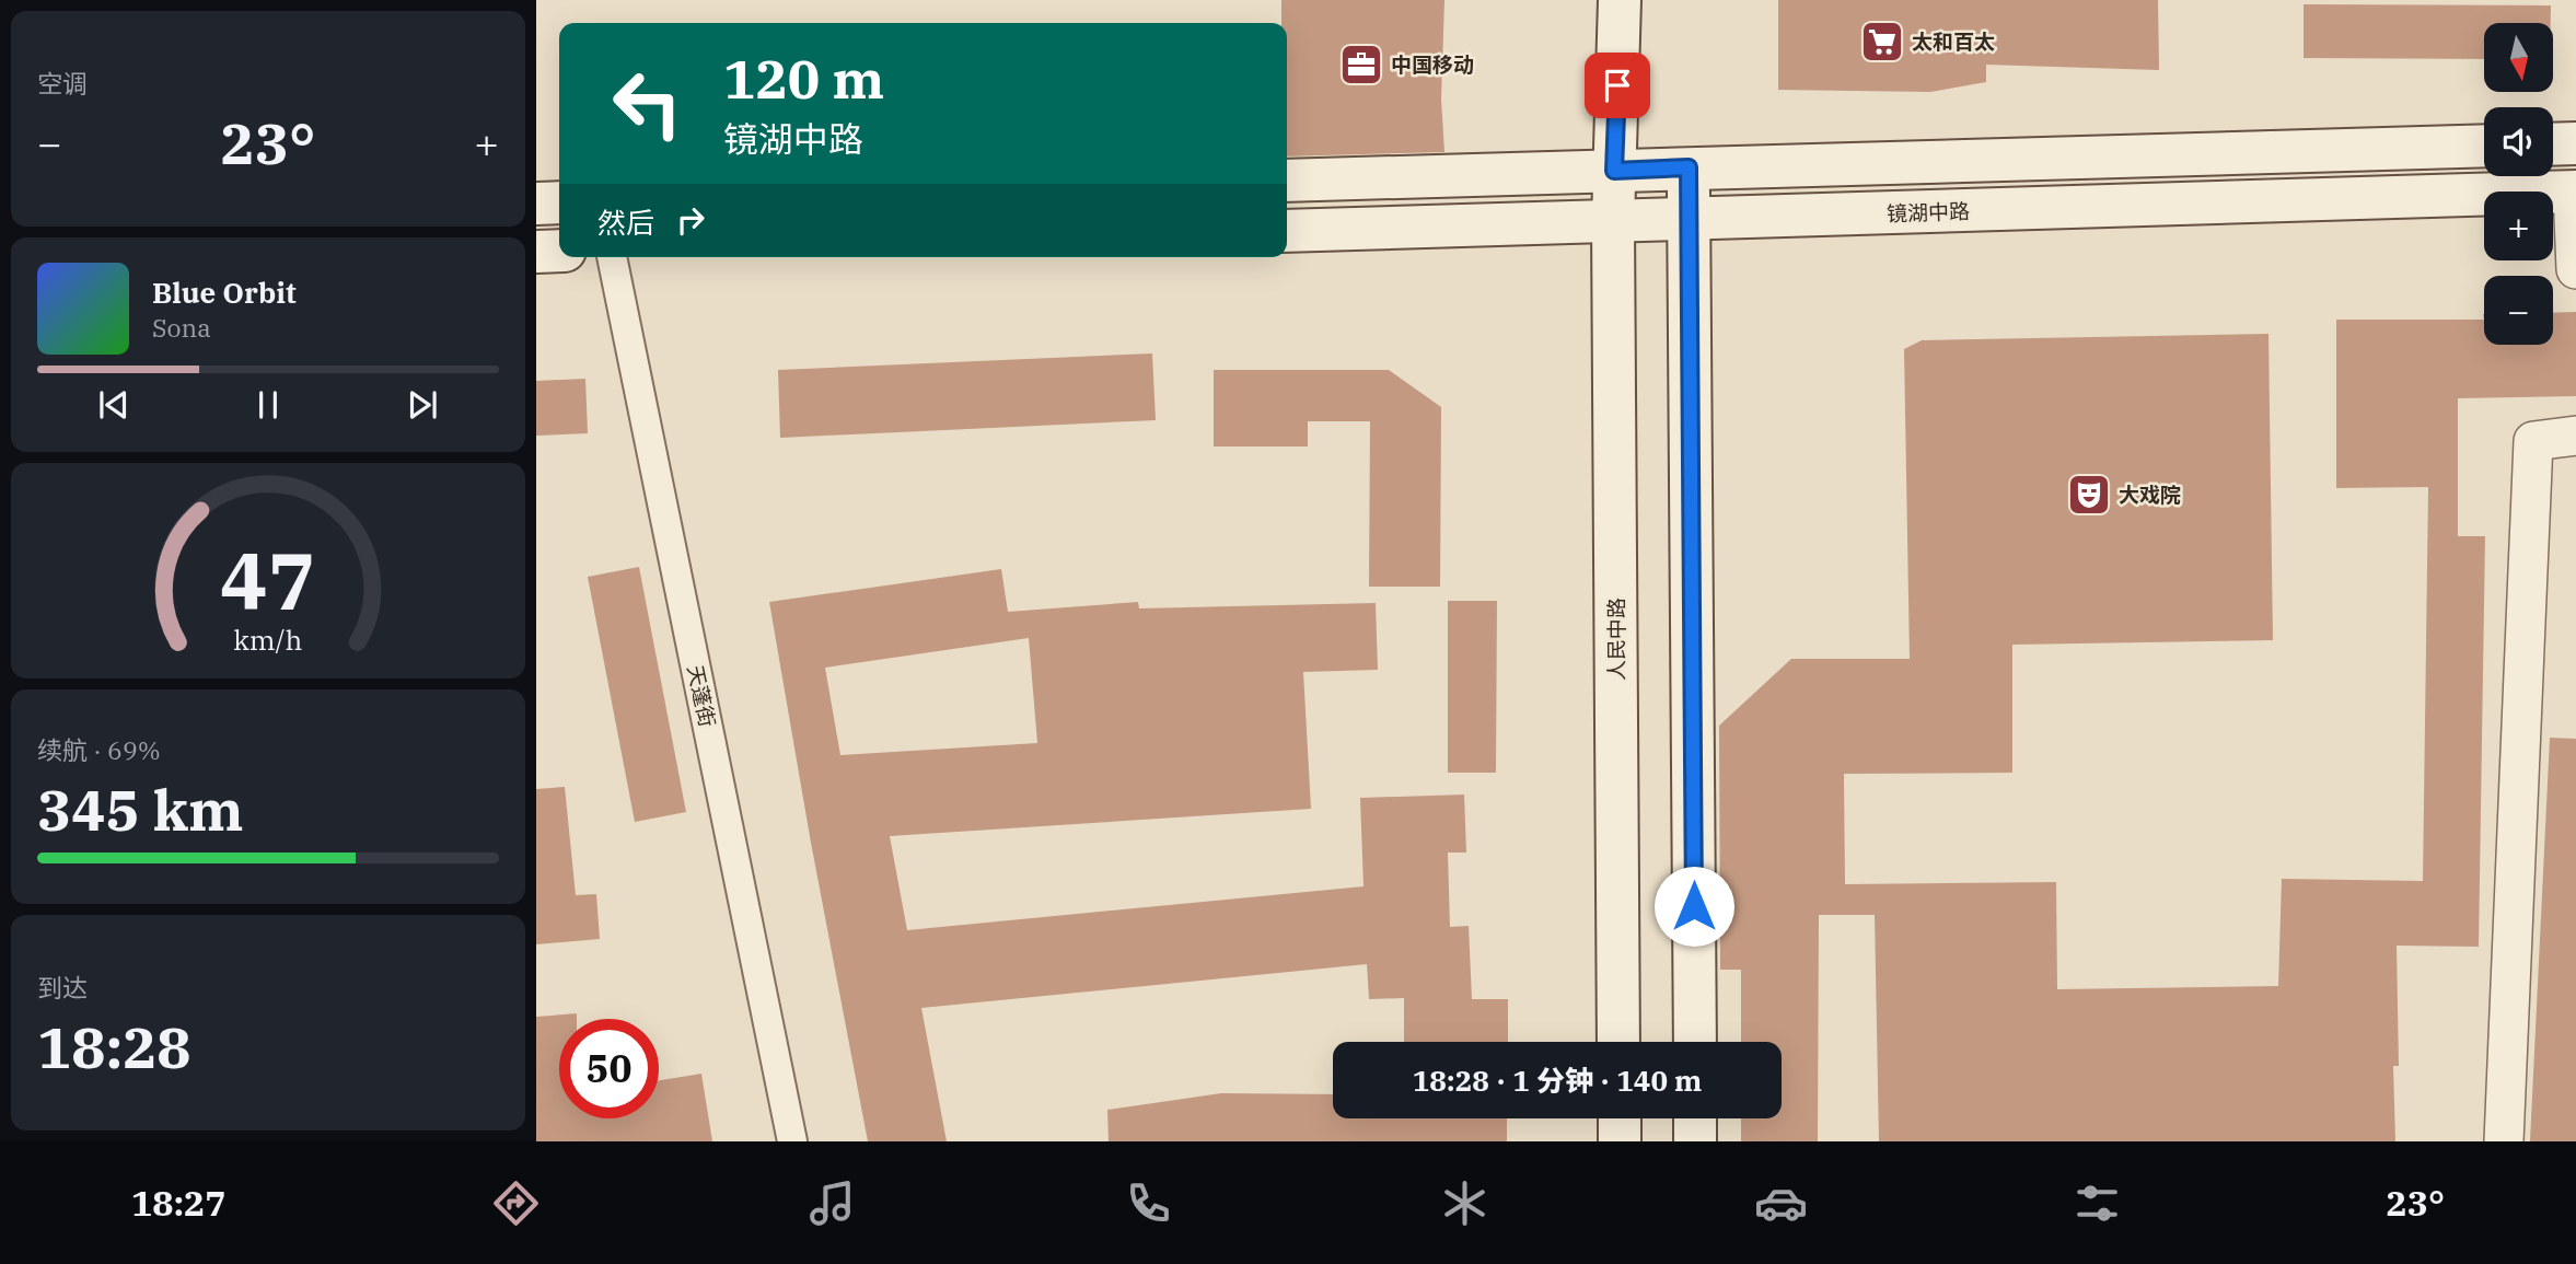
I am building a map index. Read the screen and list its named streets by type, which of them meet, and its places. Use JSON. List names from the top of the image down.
{
  "streets": {
    "main road": ["镜湖中路", "人民中路"],
    "street": ["天蓬街"]
  },
  "crossings": [
    ["镜湖中路", "人民中路"]
  ],
  "places": {
    "supermarket": ["太和百太"],
    "office": ["中国移动"],
    "theatre": ["大戏院"]
  },
  "north": "bottom",
  "page": {
    "tile": [
      "空调",
      ["续航 · 69%", "345 km"],
      ["到达", "18:28"]
    ],
    "map_buttons": ["+", "−"],
    "turn": ["120 m", "镜湖中路"],
    "heat": ["−", "23°", "+"],
    "then": "然后",
    "song": ["Blue Orbit", "Sona"],
    "limit": "50",
    "trip": "18:28 · 1 分钟 · 140 m",
    "tabs": ["18:27", "23°"],
    "gauge": ["47", "km/h"]
  }
}
